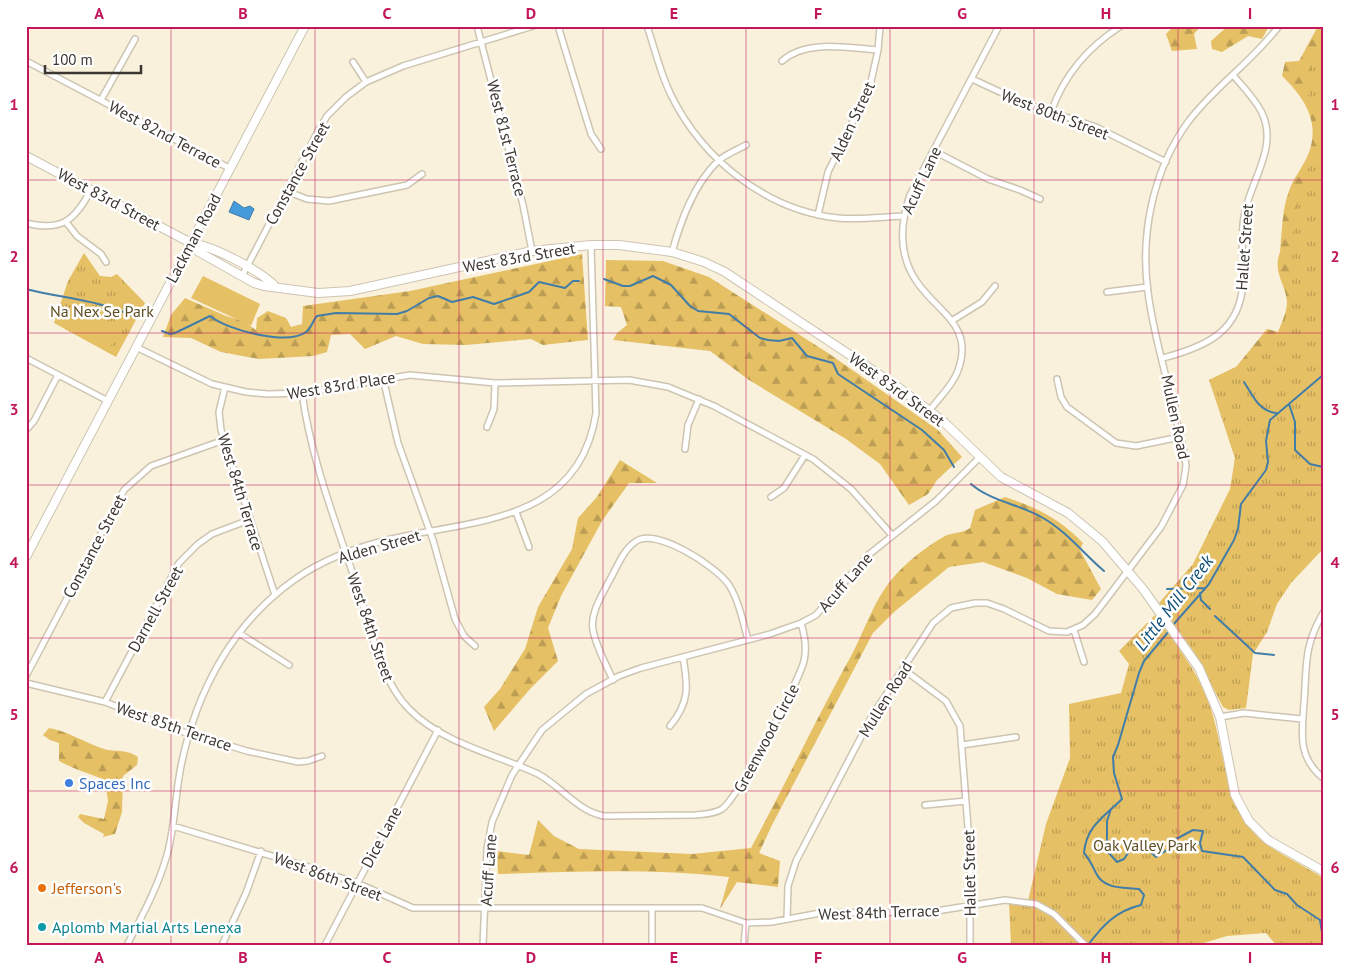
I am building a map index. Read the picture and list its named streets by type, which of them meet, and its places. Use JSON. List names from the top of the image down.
{
  "streets": {
    "street": [
      "West 80th Street",
      "Alden Street",
      "West 82nd Terrace",
      "West 81st Terrace",
      "Constance Street",
      "Acuff Lane",
      "West 83rd Street",
      "Lackman Road",
      "Hallet Street",
      "West 83rd Place",
      "Mullen Road",
      "West 84th Terrace",
      "Darnell Street",
      "West 84th Street",
      "West 85th Terrace",
      "Greenwood Circle",
      "Dice Lane",
      "West 86th Street"
    ]
  },
  "crossings": [
    ["West 80th Street", "Acuff Lane"],
    ["West 80th Street", "Mullen Road"],
    ["Alden Street", "West 83rd Street"],
    ["Alden Street", "West 83rd Place"],
    ["Alden Street", "West 84th Terrace"],
    ["Alden Street", "West 84th Street"],
    ["Alden Street", "West 85th Terrace"],
    ["Alden Street", "West 86th Street"],
    ["West 82nd Terrace", "Lackman Road"],
    ["West 81st Terrace", "Constance Street"],
    ["West 81st Terrace", "West 83rd Street"],
    ["Constance Street", "West 83rd Street"],
    ["Constance Street", "West 84th Terrace"],
    ["Acuff Lane", "West 83rd Street"],
    ["Acuff Lane", "West 83rd Place"],
    ["Acuff Lane", "West 84th Terrace"],
    ["Acuff Lane", "West 84th Street"],
    ["Acuff Lane", "Greenwood Circle"],
    ["Acuff Lane", "West 86th Street"],
    ["West 83rd Street", "Lackman Road"],
    ["West 83rd Street", "Mullen Road"],
    ["Lackman Road", "West 83rd Place"],
    ["Hallet Street", "Mullen Road"],
    ["Hallet Street", "West 84th Terrace"],
    ["West 83rd Place", "West 84th Terrace"],
    ["West 83rd Place", "West 84th Street"],
    ["Mullen Road", "West 84th Terrace"],
    ["West 84th Terrace", "Darnell Street"],
    ["West 84th Terrace", "West 86th Street"],
    ["Darnell Street", "West 85th Terrace"],
    ["West 84th Street", "Greenwood Circle"],
    ["West 84th Street", "Dice Lane"],
    ["Dice Lane", "West 86th Street"]
  ],
  "water": ["Little Mill Creek"],
  "parks": ["Na Nex Se Park", "Oak Valley Park"],
  "places": ["Spaces Inc", "Jefferson's", "Aplomb Martial Arts Lenexa"],
  "scale_bar": "100 m",
  "grid": {
    "columns": [
      "A",
      "B",
      "C",
      "D",
      "E",
      "F",
      "G",
      "H",
      "I"
    ],
    "rows": [
      "1",
      "2",
      "3",
      "4",
      "5",
      "6"
    ]
  }
}
